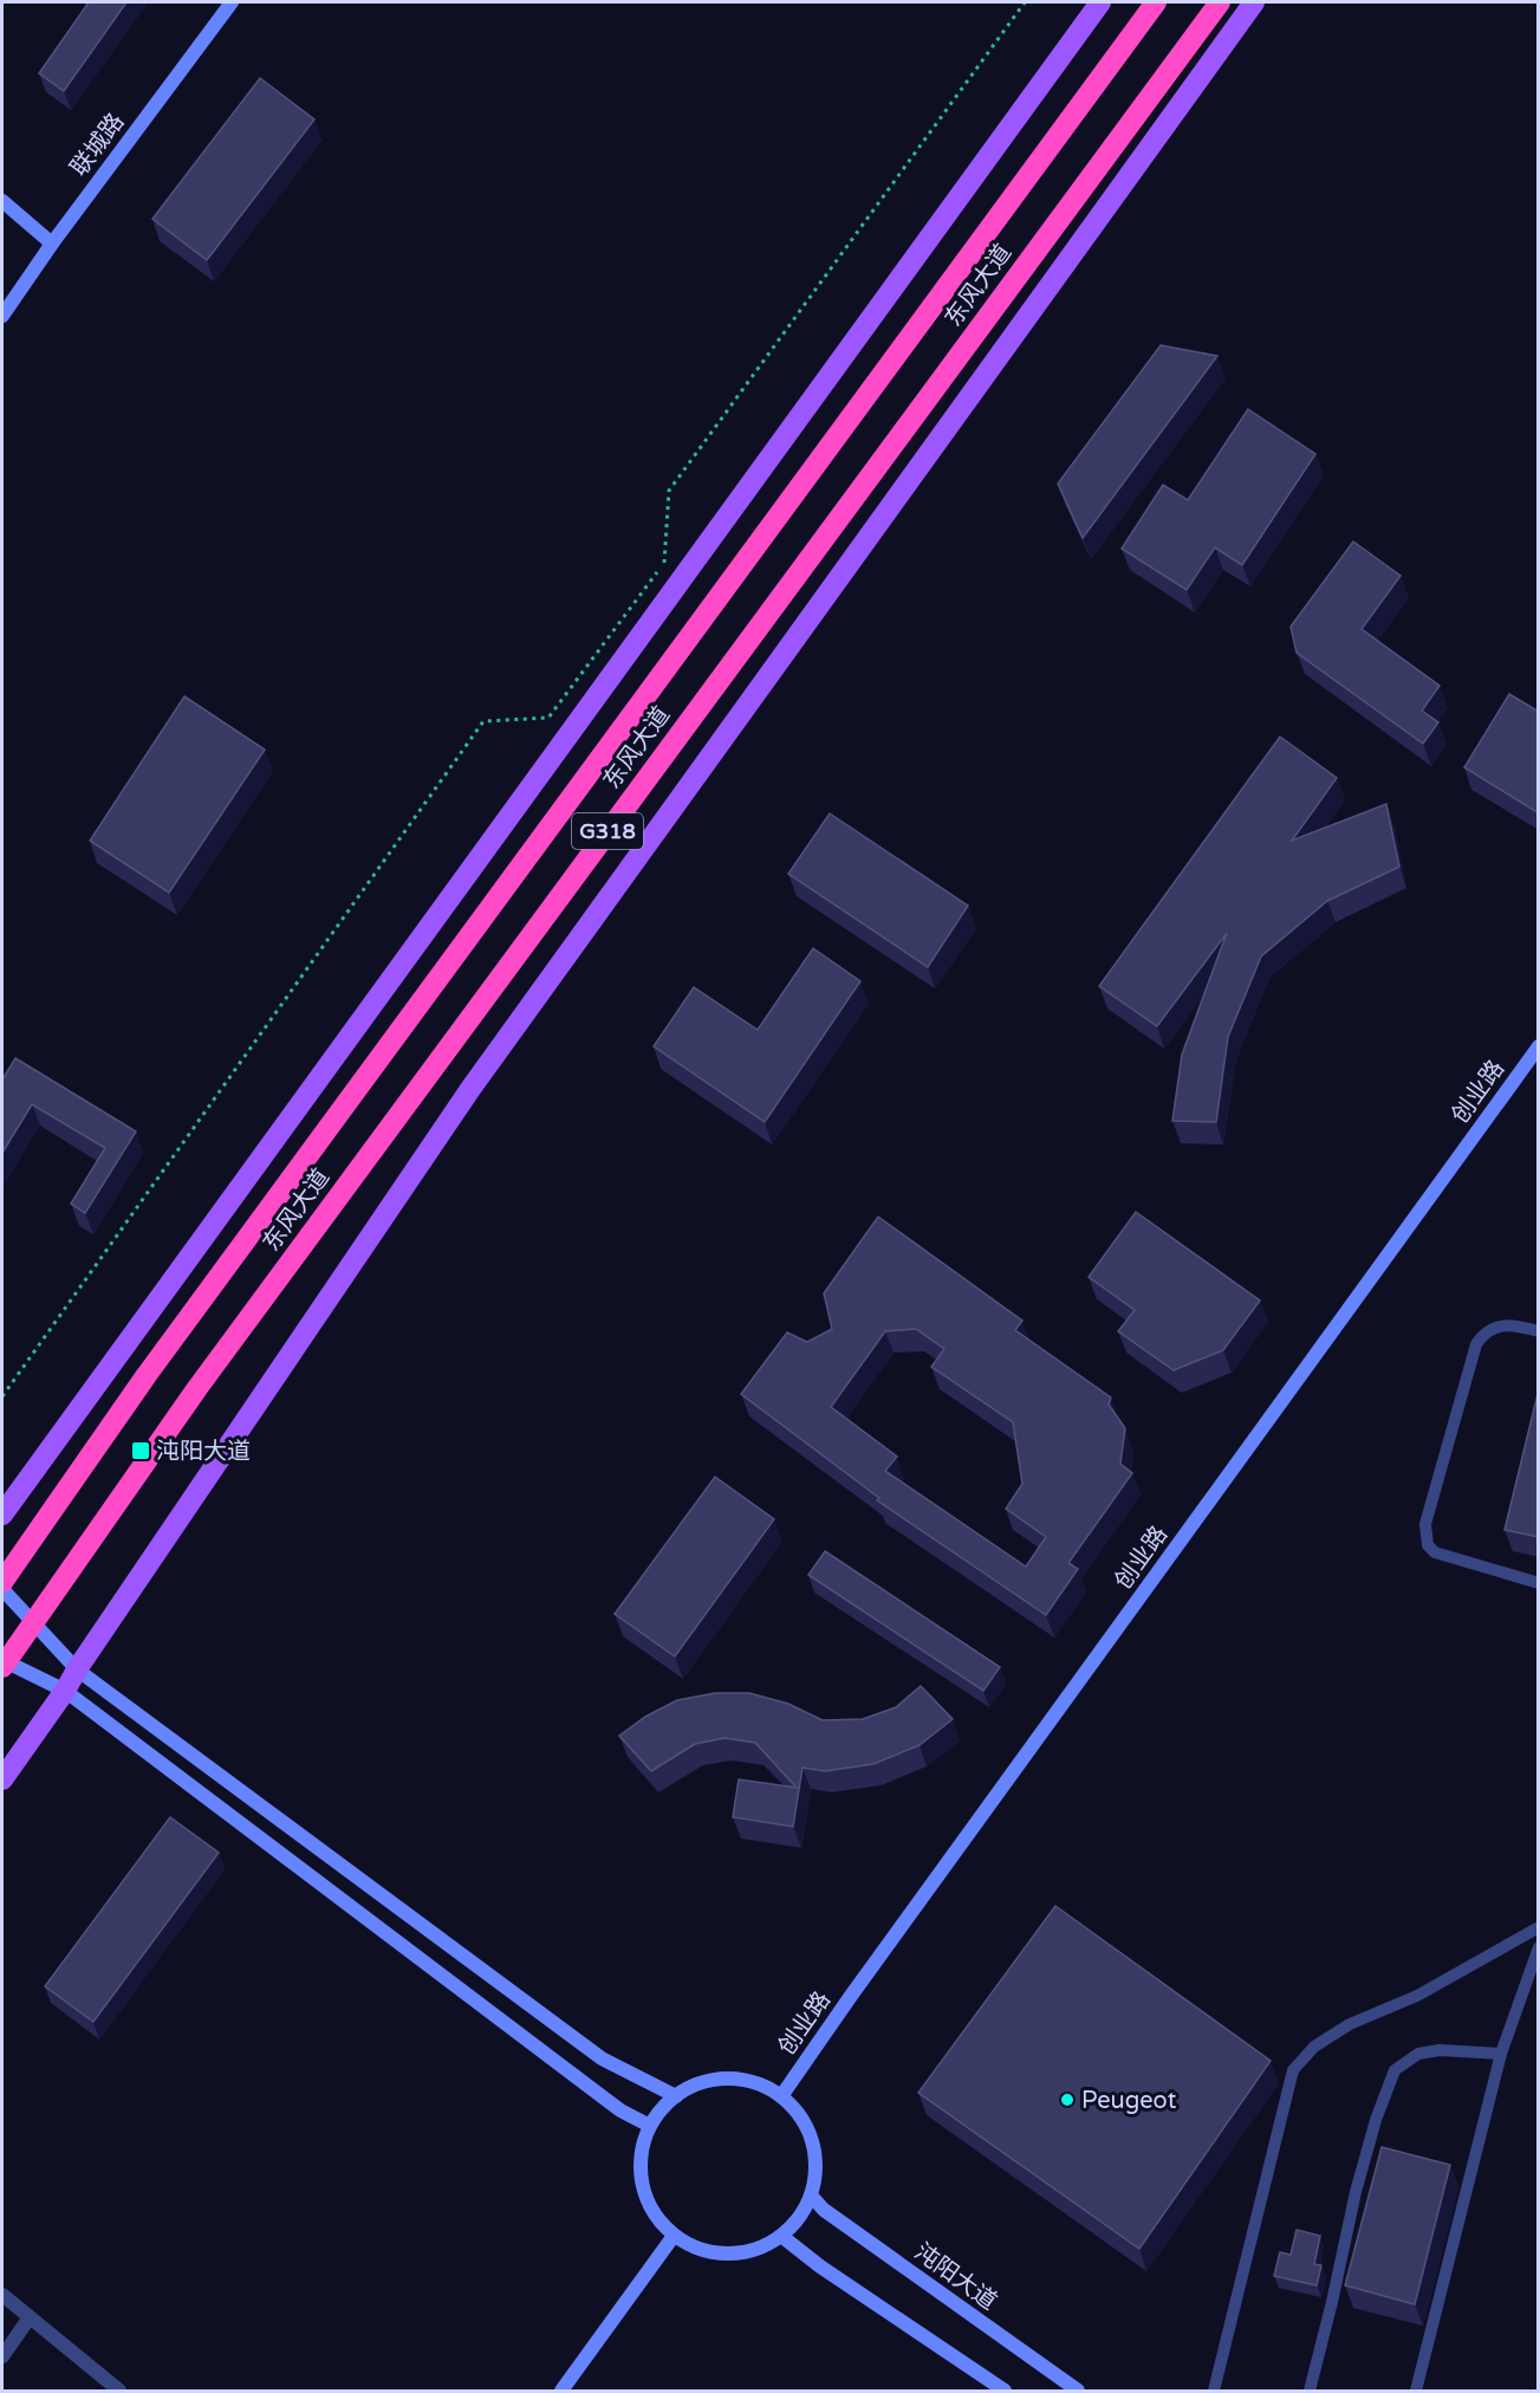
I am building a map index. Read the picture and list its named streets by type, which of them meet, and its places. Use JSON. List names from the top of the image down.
{
  "streets": {
    "highway": ["东风大道", "G318"],
    "main road": ["联城路", "创业路", "沌阳大道"]
  },
  "crossings": [
    ["创业路", "沌阳大道"]
  ],
  "places": {
    "transit": ["沌阳大道"],
    "other": ["Peugeot"]
  }
}
